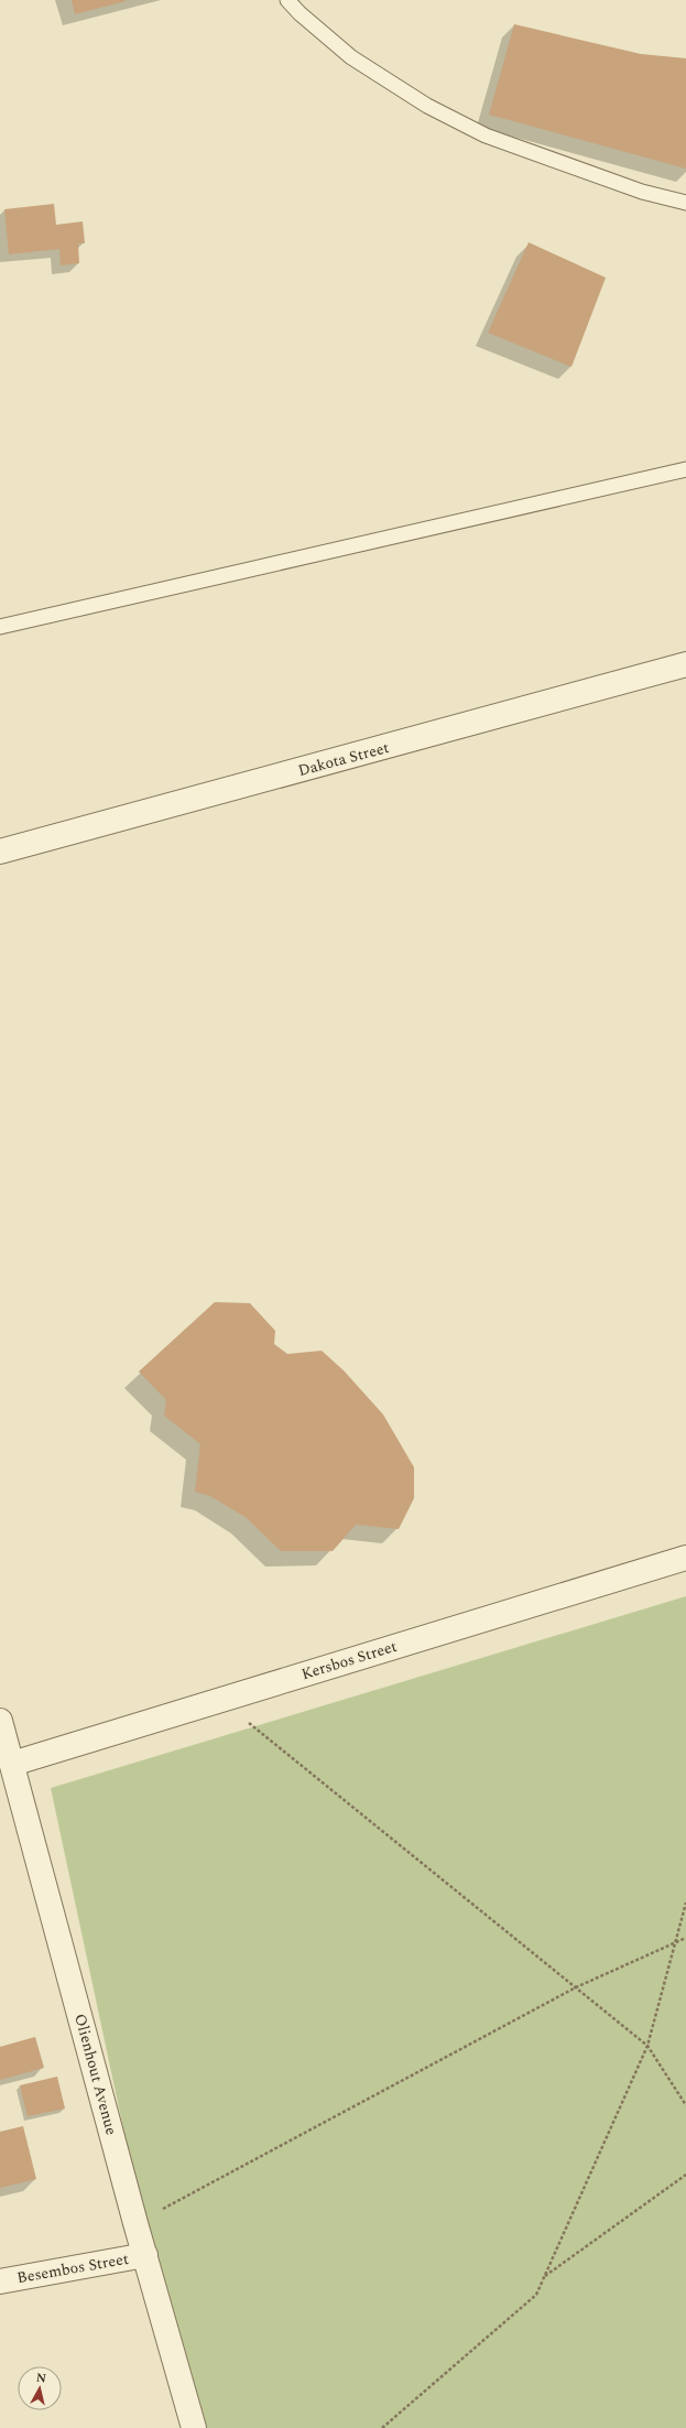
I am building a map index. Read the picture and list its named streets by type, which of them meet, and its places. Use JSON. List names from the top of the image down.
{
  "streets": {
    "street": [
      "Dakota Street",
      "Kersbos Street",
      "Olienhout Avenue",
      "Besembos Street"
    ]
  },
  "crossings": [
    ["Kersbos Street", "Olienhout Avenue"],
    ["Olienhout Avenue", "Besembos Street"]
  ],
  "north": "top"
}
